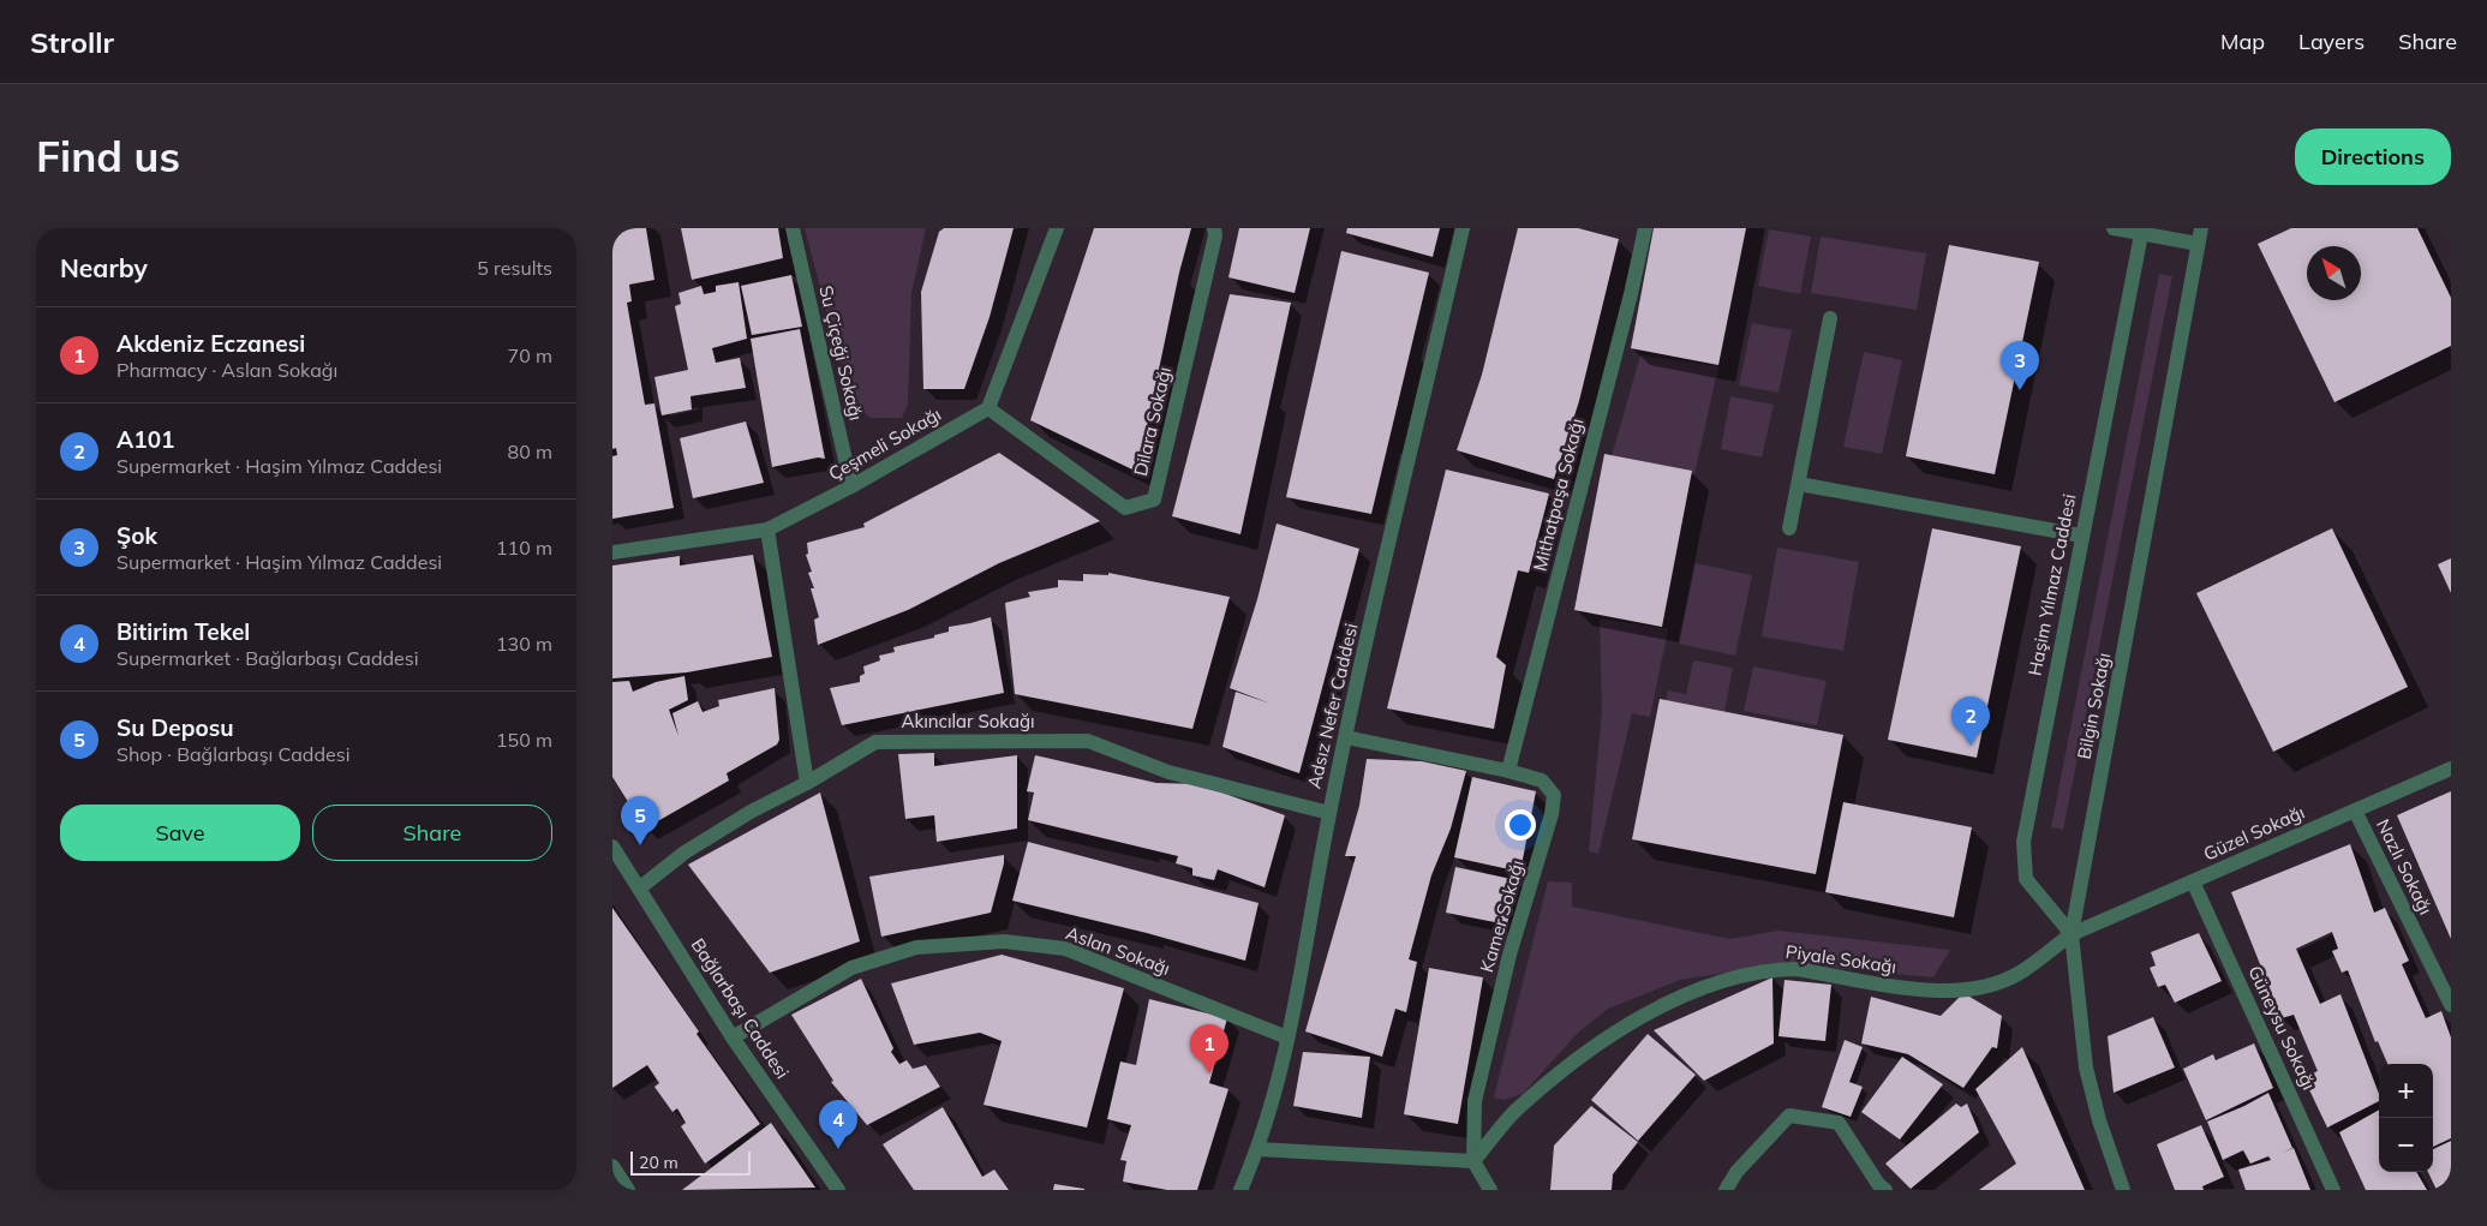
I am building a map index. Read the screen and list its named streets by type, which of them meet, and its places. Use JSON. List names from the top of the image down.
{
  "streets": {
    "street": [
      "Su Çiçeği Sokağı",
      "Dilara Sokağı",
      "Çeşmeli Sokağı",
      "Mithatpaşa Sokağı",
      "Haşim Yılmaz Caddesi",
      "Adsız Nefer Caddesi",
      "Bilgin Sokağı",
      "Akıncılar Sokağı",
      "Güzel Sokağı",
      "Nazlı Sokağı",
      "Kamer Sokağı",
      "Aslan Sokağı",
      "Piyale Sokağı",
      "Bağlarbaşı Caddesi",
      "Güneysu Sokağı"
    ]
  },
  "crossings": [
    ["Su Çiçeği Sokağı", "Çeşmeli Sokağı"],
    ["Dilara Sokağı", "Çeşmeli Sokağı"],
    ["Mithatpaşa Sokağı", "Kamer Sokağı"],
    ["Haşim Yılmaz Caddesi", "Bilgin Sokağı"],
    ["Haşim Yılmaz Caddesi", "Güzel Sokağı"],
    ["Haşim Yılmaz Caddesi", "Piyale Sokağı"],
    ["Adsız Nefer Caddesi", "Akıncılar Sokağı"],
    ["Adsız Nefer Caddesi", "Kamer Sokağı"],
    ["Adsız Nefer Caddesi", "Aslan Sokağı"],
    ["Bilgin Sokağı", "Güzel Sokağı"],
    ["Bilgin Sokağı", "Piyale Sokağı"],
    ["Akıncılar Sokağı", "Bağlarbaşı Caddesi"],
    ["Güzel Sokağı", "Nazlı Sokağı"],
    ["Güzel Sokağı", "Piyale Sokağı"],
    ["Güzel Sokağı", "Güneysu Sokağı"],
    ["Kamer Sokağı", "Piyale Sokağı"],
    ["Aslan Sokağı", "Bağlarbaşı Caddesi"]
  ],
  "scale_bar": "20 m",
  "north": "top left",
  "page": {
    "header": "Strollr",
    "nav": ["Map", "Layers", "Share"],
    "buttons": [
      "Directions",
      ["Save", "Share"]
    ],
    "title": "Find us",
    "heading": ["Nearby", "5 results"],
    "list": [
      {
        "mark": "1",
        "name": "Akdeniz Eczanesi",
        "note": "Pharmacy · Aslan Sokağı",
        "value": "70 m"
      },
      {
        "mark": "2",
        "name": "A101",
        "note": "Supermarket · Haşim Yılmaz Caddesi",
        "value": "80 m"
      },
      {
        "mark": "3",
        "name": "Şok",
        "note": "Supermarket · Haşim Yılmaz Caddesi",
        "value": "110 m"
      },
      {
        "mark": "4",
        "name": "Bitirim Tekel",
        "note": "Supermarket · Bağlarbaşı Caddesi",
        "value": "130 m"
      },
      {
        "mark": "5",
        "name": "Su Deposu",
        "note": "Shop · Bağlarbaşı Caddesi",
        "value": "150 m"
      }
    ],
    "pins": [
      "3",
      "2",
      "5",
      "1",
      "4"
    ],
    "map_buttons": ["+", "−"],
    "scale": "20 m"
  }
}
